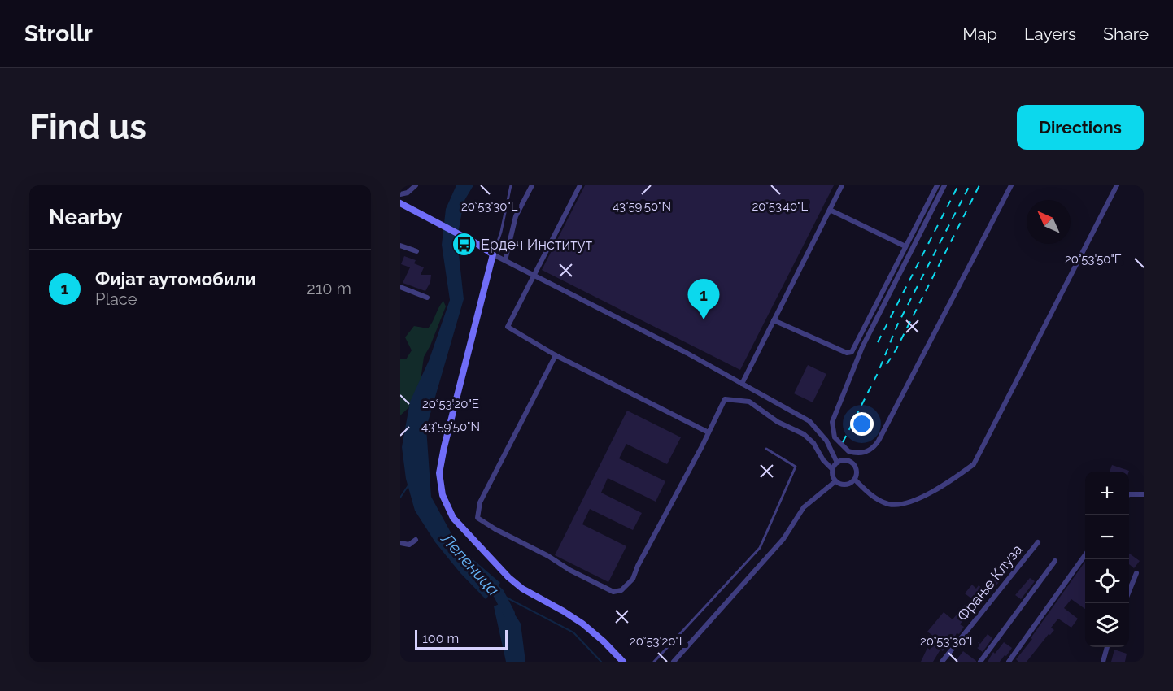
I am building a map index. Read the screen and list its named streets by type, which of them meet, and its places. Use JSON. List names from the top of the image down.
{
  "streets": {
    "street": ["Фрање Клуза"]
  },
  "water": ["Лепеница"],
  "places": {
    "bus stop": ["Ердеч Институт"]
  },
  "scale_bar": "100 m",
  "north": "top left",
  "page": {
    "header": "Strollr",
    "nav": ["Map", "Layers", "Share"],
    "buttons": "Directions",
    "title": "Find us",
    "heading": "Nearby",
    "list": [
      {
        "mark": "1",
        "name": "Фијат аутомобили",
        "note": "Place",
        "value": "210 m"
      }
    ],
    "pins": "1",
    "map_buttons": ["+", "−"],
    "scale": "100 m"
  },
  "coordinates": [
    "20°53'30\"E",
    "43°59'50\"N",
    "20°53'40\"E",
    "20°53'50\"E",
    "20°53'20\"E"
  ]
}
